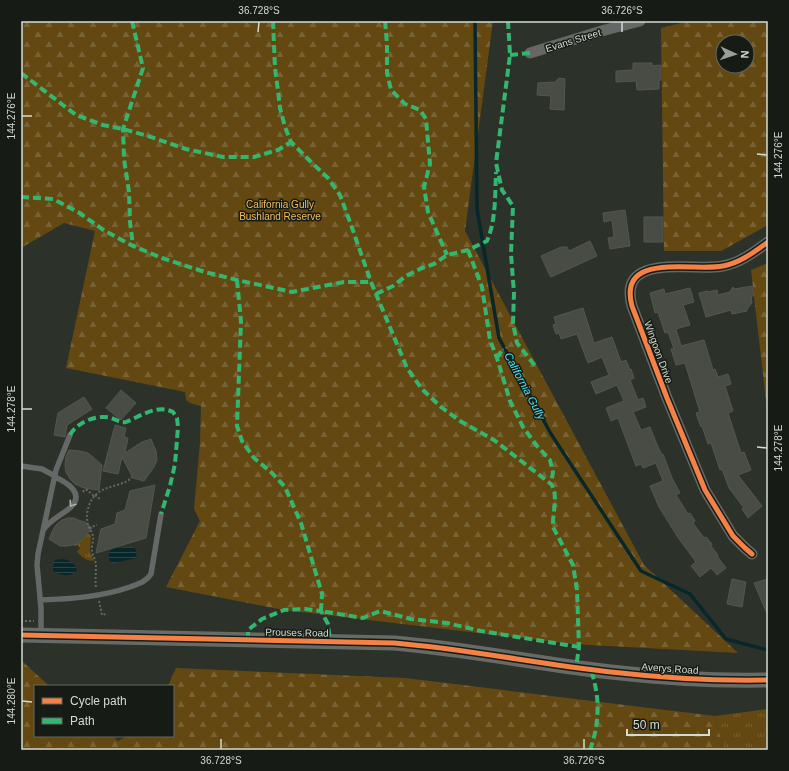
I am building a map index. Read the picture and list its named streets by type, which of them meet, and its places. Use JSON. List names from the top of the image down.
{
  "streets": {
    "street": [
      "Evans Street",
      "Wingoon Drive",
      "Prouses Road",
      "Averys Road"
    ]
  },
  "crossings": [
    ["Prouses Road", "Averys Road"]
  ],
  "water": ["California Gully"],
  "parks": ["California Gully Bushland Reserve"],
  "legend": ["Cycle path", "Path"],
  "scale_bar": "50 m",
  "north": "right",
  "coordinates": [
    "36.728°S",
    "36.726°S",
    "144.276°E",
    "144.278°E",
    "144.280°E"
  ]
}
